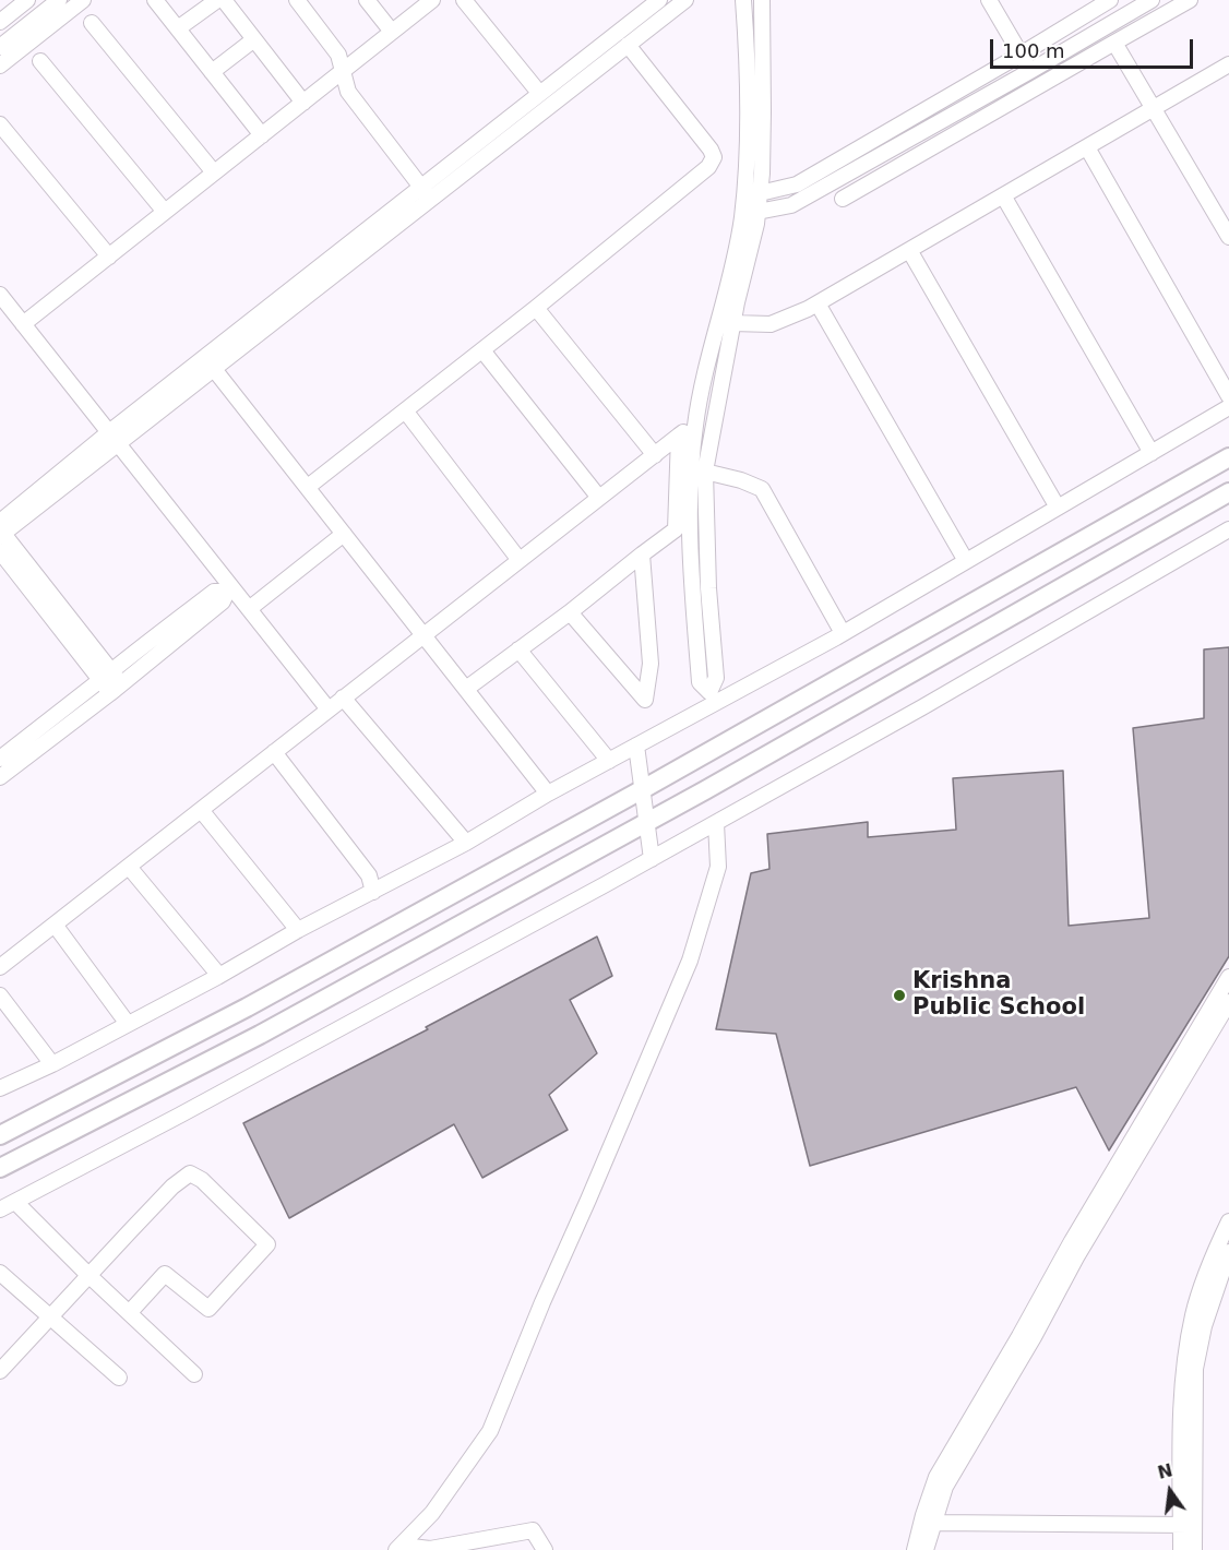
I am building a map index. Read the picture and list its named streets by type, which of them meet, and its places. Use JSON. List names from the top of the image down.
{
  "places": ["Krishna Public School"],
  "scale_bar": "100 m",
  "north": "top"
}
